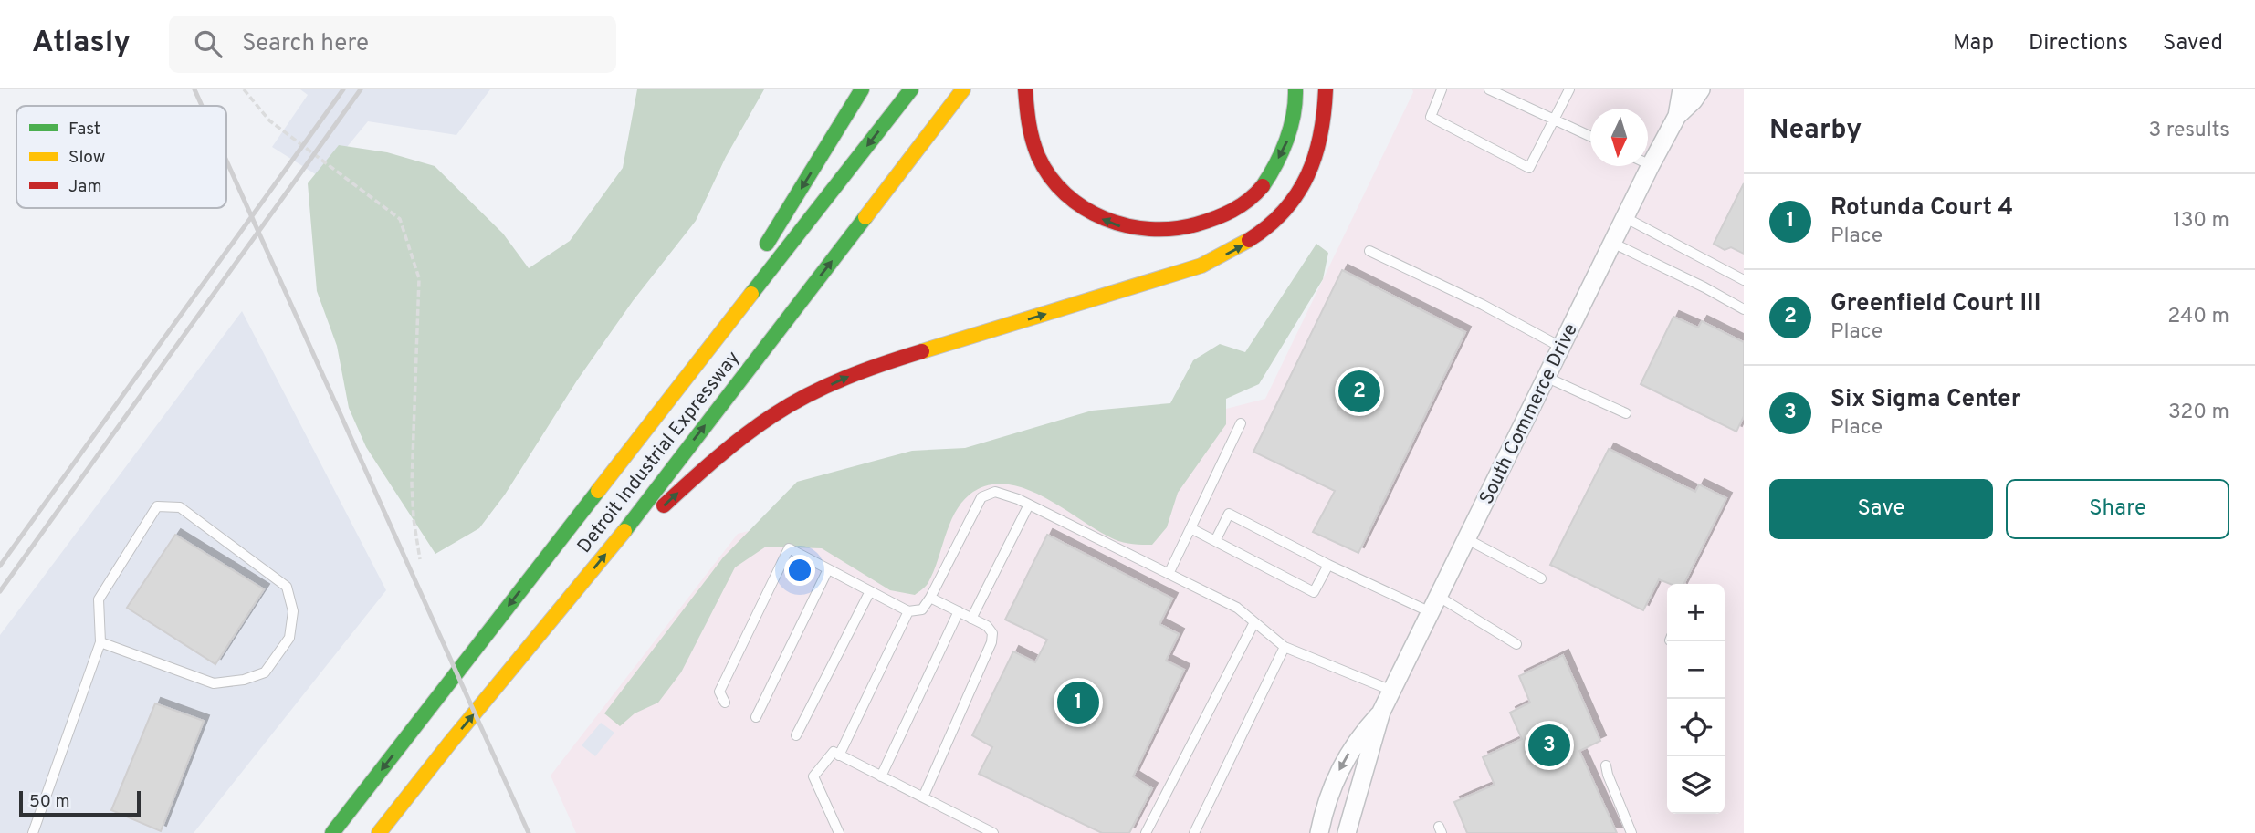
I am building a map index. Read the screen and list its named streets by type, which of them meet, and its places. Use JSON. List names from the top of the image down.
{
  "streets": {
    "highway": ["Detroit Industrial Expressway"],
    "street": ["South Commerce Drive"]
  },
  "legend": ["Fast", "Slow", "Jam"],
  "scale_bar": "50 m",
  "north": "bottom",
  "page": {
    "header": "Atlasly",
    "search": "Search here",
    "nav": ["Map", "Directions", "Saved"],
    "heading": ["Nearby", "3 results"],
    "list": [
      {
        "mark": "1",
        "name": "Rotunda Court 4",
        "note": "Place",
        "value": "130 m"
      },
      {
        "mark": "2",
        "name": "Greenfield Court III",
        "note": "Place",
        "value": "240 m"
      },
      {
        "mark": "3",
        "name": "Six Sigma Center",
        "note": "Place",
        "value": "320 m"
      }
    ],
    "pins": ["2", "1", "3"],
    "buttons": ["Save", "Share"],
    "map_buttons": ["+", "−"],
    "scale": "50 m"
  }
}
